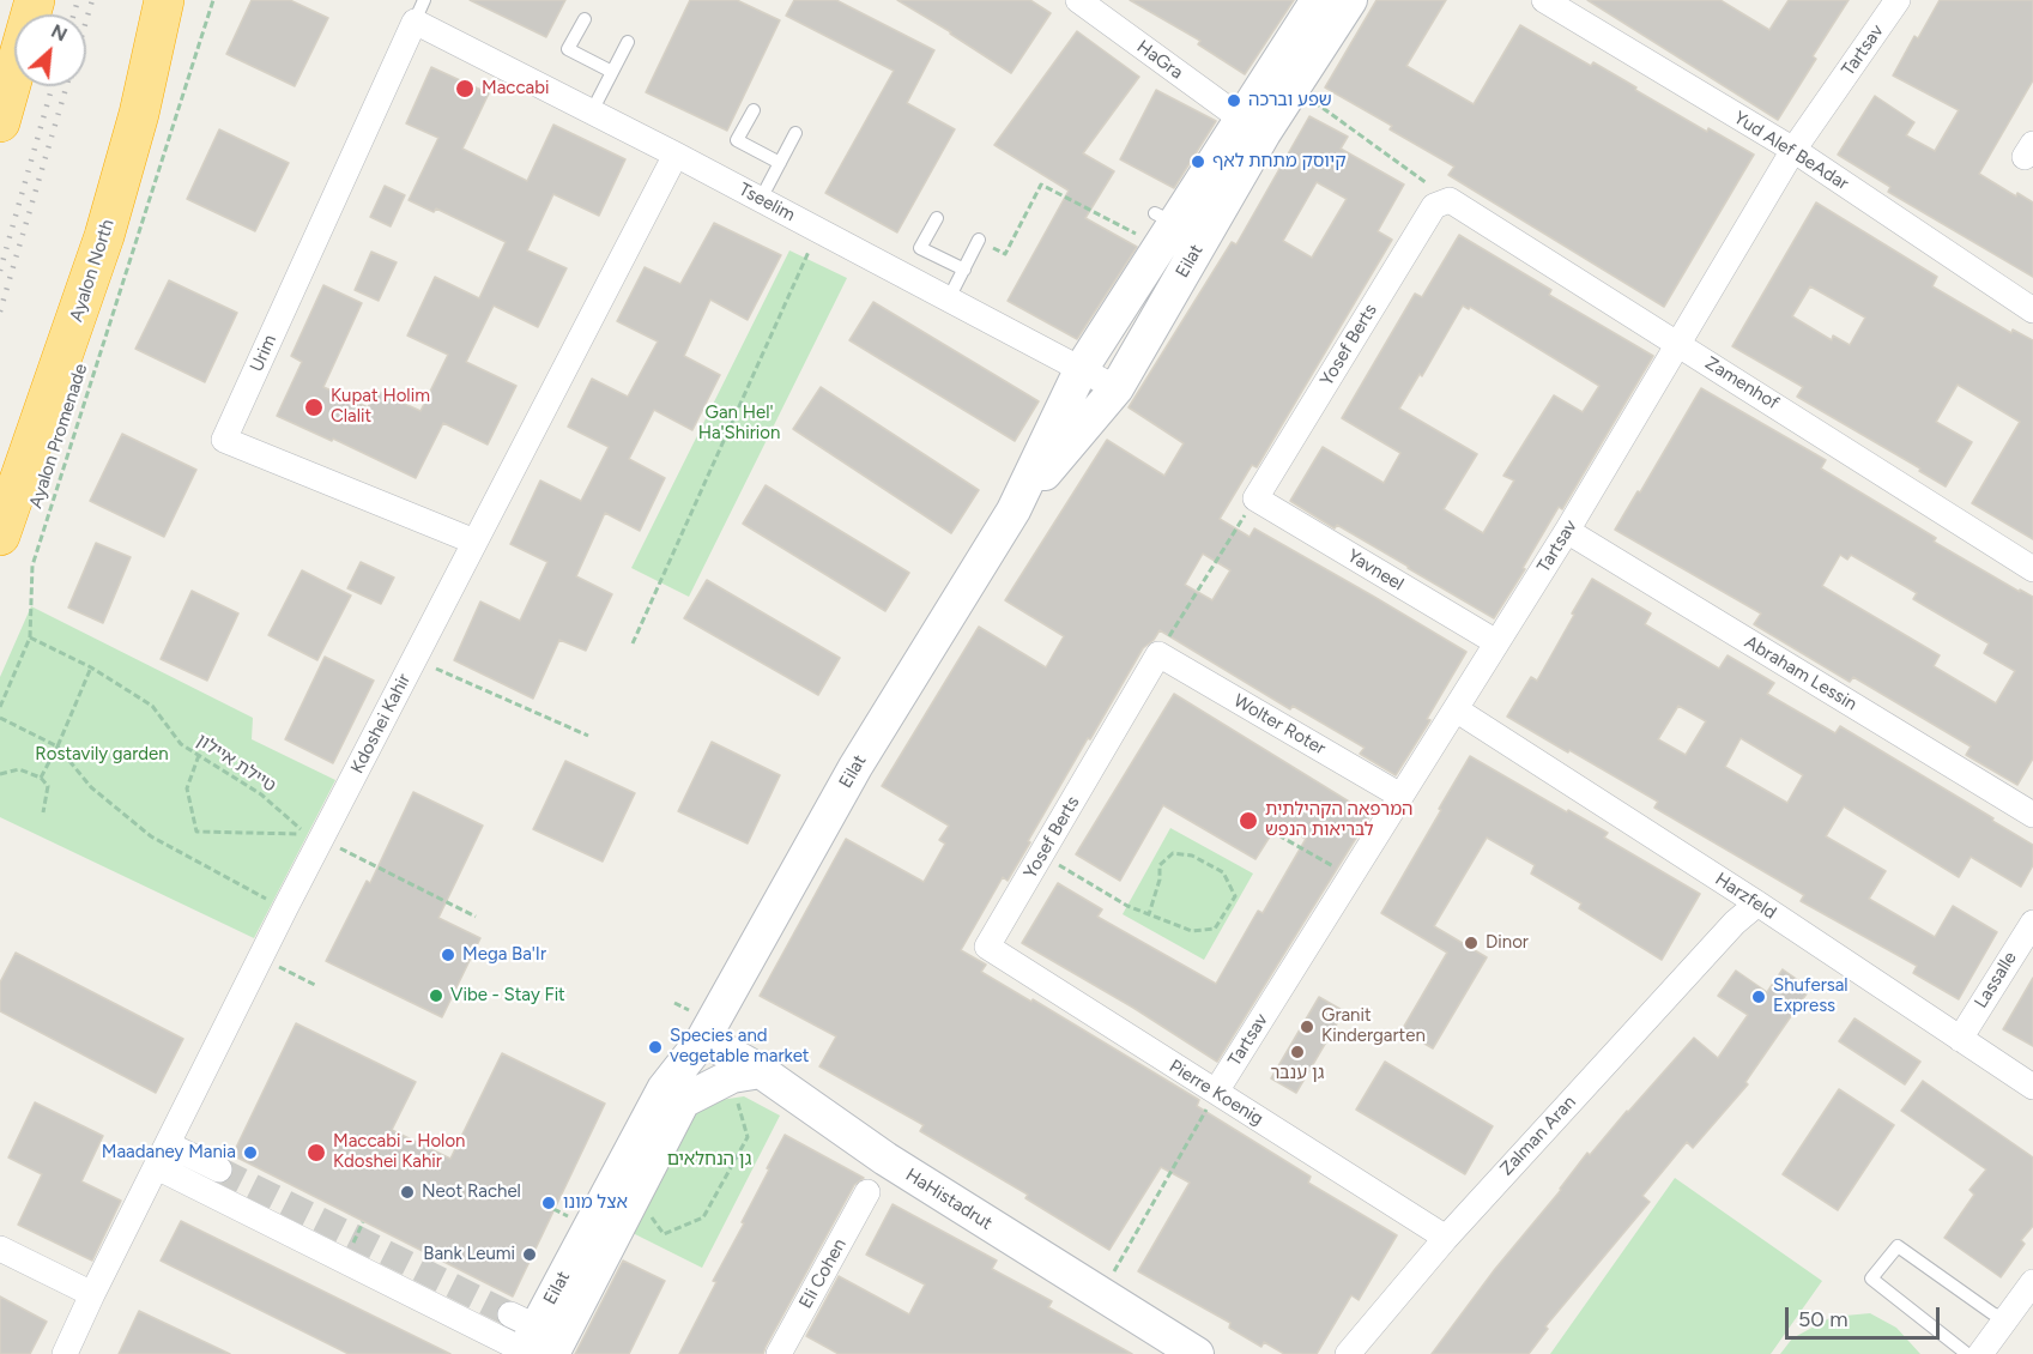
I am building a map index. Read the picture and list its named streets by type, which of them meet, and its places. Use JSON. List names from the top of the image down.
{
  "streets": {
    "highway": ["Ayalon North"],
    "street": [
      "Tartsav",
      "HaGra",
      "Yud Alef BeAdar",
      "Tseelim",
      "Eilat",
      "Yosef Berts",
      "Urim",
      "Zamenhof",
      "Yavneel",
      "Abraham Lessin",
      "Kdoshei Kahir",
      "Wolter Roter",
      "Harzfeld",
      "Lassalle",
      "Pierre Koenig",
      "Zalman Aran",
      "HaHistadrut",
      "Eli Cohen"
    ],
    "path": ["Ayalon Promenade", "טיילת איילון"]
  },
  "crossings": [
    ["Tartsav", "Yud Alef BeAdar"],
    ["Tartsav", "Zamenhof"],
    ["Tartsav", "Yavneel"],
    ["Tartsav", "Abraham Lessin"],
    ["Tartsav", "Wolter Roter"],
    ["Tartsav", "Harzfeld"],
    ["Tartsav", "Pierre Koenig"],
    ["HaGra", "Eilat"],
    ["Tseelim", "Eilat"],
    ["Tseelim", "Urim"],
    ["Tseelim", "Kdoshei Kahir"],
    ["Eilat", "HaHistadrut"],
    ["Yosef Berts", "Zamenhof"],
    ["Yosef Berts", "Yavneel"],
    ["Yosef Berts", "Wolter Roter"],
    ["Yosef Berts", "Pierre Koenig"],
    ["Urim", "Kdoshei Kahir"],
    ["Ayalon Promenade", "טיילת איילון"],
    ["Kdoshei Kahir", "טיילת איילון"],
    ["Harzfeld", "Lassalle"],
    ["Harzfeld", "Zalman Aran"],
    ["Pierre Koenig", "Zalman Aran"]
  ],
  "parks": ["Gan Hel' Ha'Shirion", "Rostavily garden", "גן הנחלאים"],
  "places": [
    "Maccabi",
    "שפע וברכה",
    "קיוסק מתחת לאף",
    "Kupat Holim Clalit",
    "המרפאה הקהילתית לבריאות הנפש",
    "Dinor",
    "Mega Ba'Ir",
    "Vibe - Stay Fit",
    "Shufersal Express",
    "Granit Kindergarten",
    "Species and vegetable market",
    "גן ענבר",
    "Maadaney Mania",
    "Maccabi - Holon Kdoshei Kahir",
    "Neot Rachel",
    "אצל מונו",
    "Bank Leumi"
  ],
  "scale_bar": "50 m",
  "north": "top right"
}
